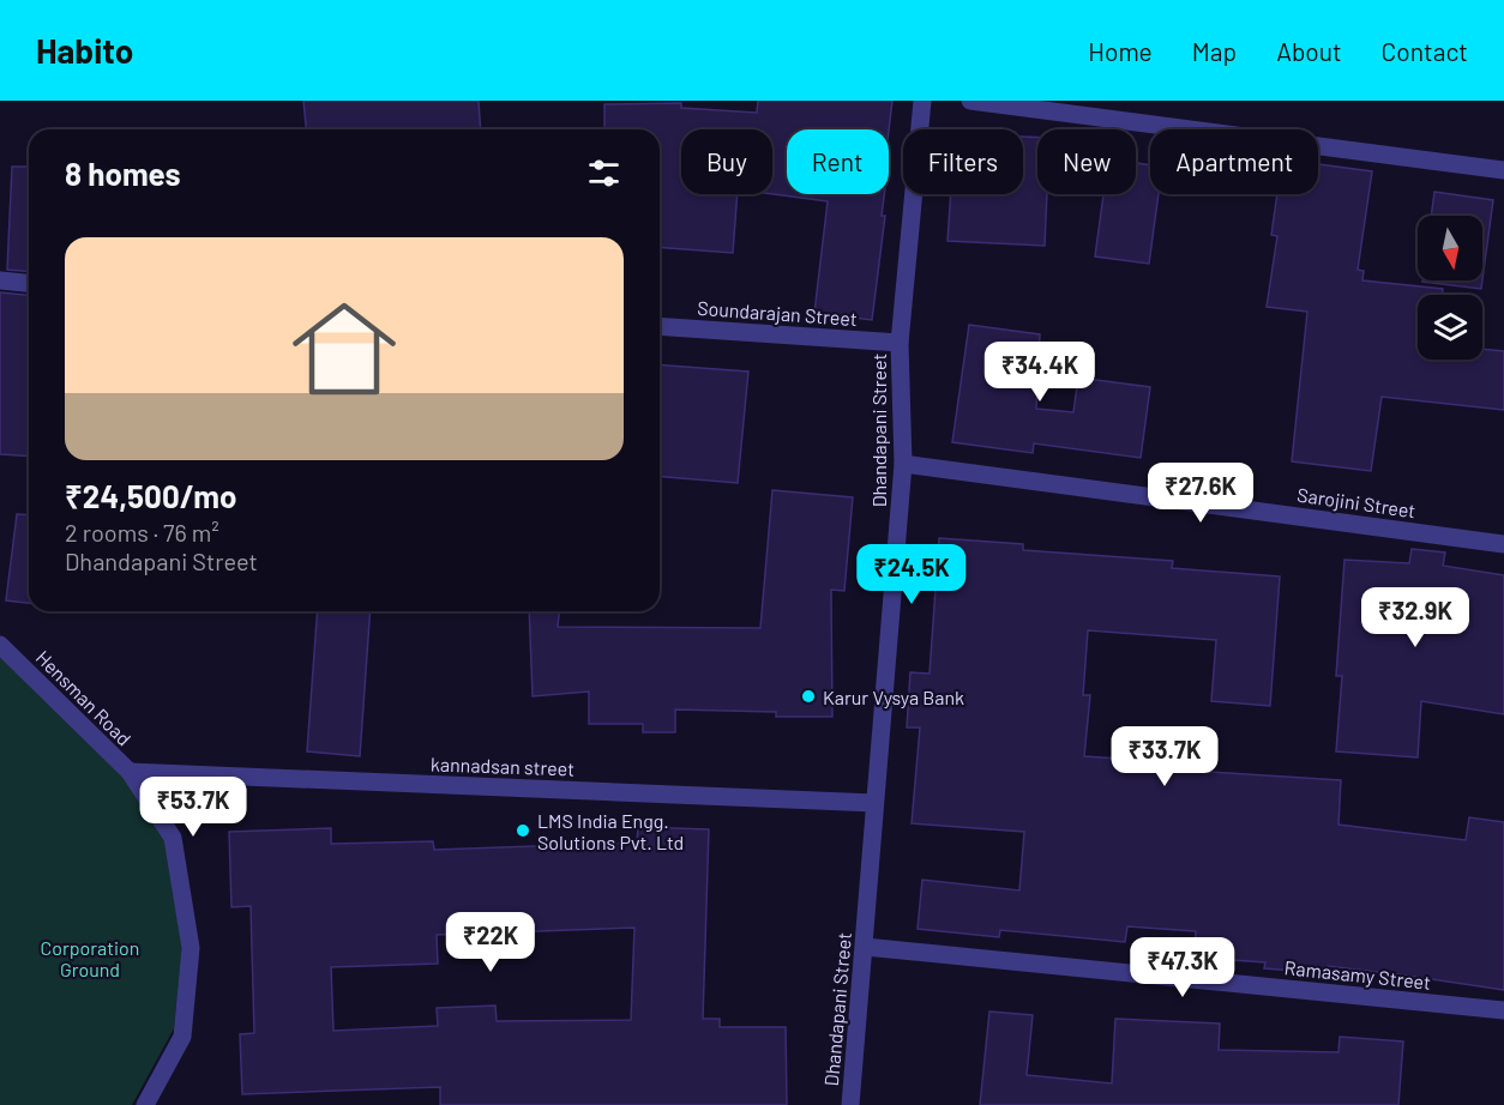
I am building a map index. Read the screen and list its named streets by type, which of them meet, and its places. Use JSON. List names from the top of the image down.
{
  "streets": {
    "street": [
      "Soundarajan Street",
      "Dhandapani Street",
      "Sarojini Street",
      "Hensman Road",
      "kannadsan street",
      "Ramasamy Street"
    ]
  },
  "crossings": [
    ["Soundarajan Street", "Dhandapani Street"],
    ["Dhandapani Street", "Sarojini Street"],
    ["Dhandapani Street", "kannadsan street"],
    ["Dhandapani Street", "Ramasamy Street"],
    ["Hensman Road", "kannadsan street"]
  ],
  "parks": ["Corporation Ground"],
  "places": ["Karur Vysya Bank", "LMS India Engg. Solutions Pvt. Ltd"],
  "north": "bottom",
  "page": {
    "header": "Habito",
    "nav": [
      "Home",
      "Map",
      "About",
      "Contact"
    ],
    "chip": [
      "Buy",
      "Rent",
      "Filters",
      "New",
      "Apartment"
    ],
    "heading": "8 homes",
    "list": [
      {
        "name": "₹24,500/mo",
        "note": "2 rooms · 76 m² · Dhandapani Street"
      }
    ],
    "price": [
      "₹34.4K",
      "₹27.6K",
      "₹24.5K",
      "₹32.9K",
      "₹33.7K",
      "₹53.7K",
      "₹22K",
      "₹47.3K"
    ]
  }
}
